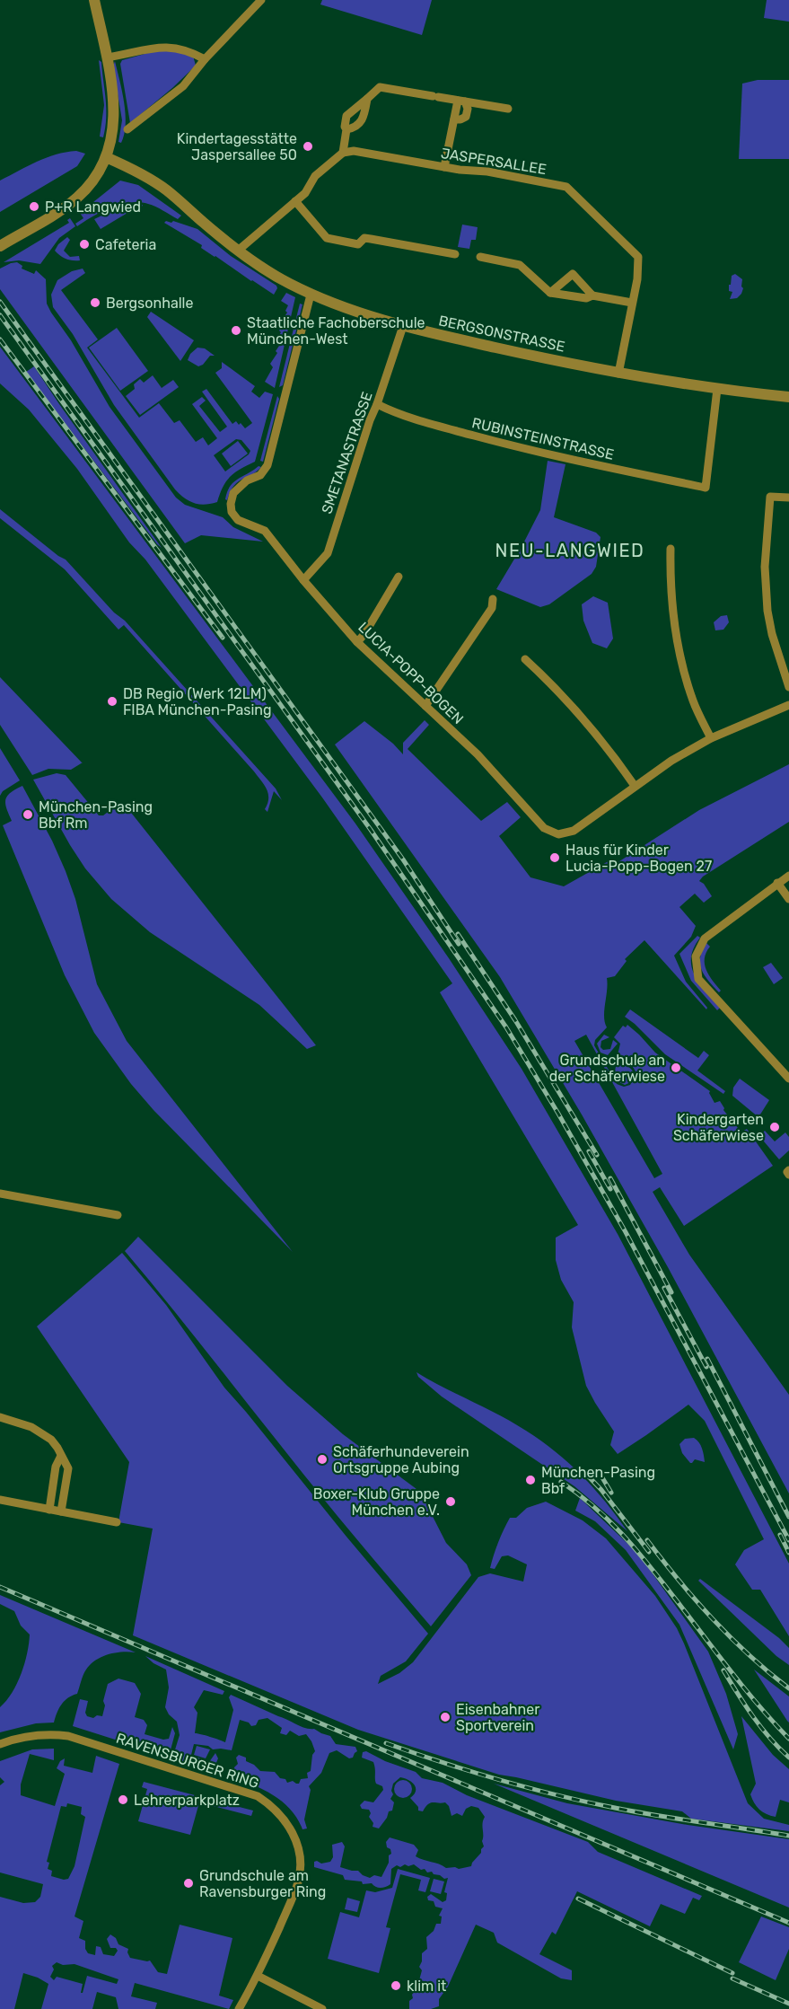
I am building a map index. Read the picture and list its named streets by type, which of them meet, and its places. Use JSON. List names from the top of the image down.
{
  "streets": {
    "street": [
      "JASPERSALLEE",
      "BERGSONSTRASSE",
      "RUBINSTEINSTRASSE",
      "SMETANASTRASSE",
      "LUCIA-POPP-BOGEN",
      "RAVENSBURGER RING"
    ]
  },
  "crossings": [
    ["JASPERSALLEE", "BERGSONSTRASSE"],
    ["BERGSONSTRASSE", "RUBINSTEINSTRASSE"],
    ["BERGSONSTRASSE", "SMETANASTRASSE"],
    ["BERGSONSTRASSE", "LUCIA-POPP-BOGEN"],
    ["RUBINSTEINSTRASSE", "SMETANASTRASSE"],
    ["SMETANASTRASSE", "LUCIA-POPP-BOGEN"]
  ],
  "districts": ["NEU-LANGWIED"],
  "places": [
    "Kindertagesstätte Jaspersallee 50",
    "P+R Langwied",
    "Cafeteria",
    "Bergsonhalle",
    "Staatliche Fachoberschule München-West",
    "DB Regio (Werk 12LM) FIBA München-Pasing",
    "München-Pasing Bbf Rm",
    "Haus für Kinder Lucia-Popp-Bogen 27",
    "Grundschule an der Schäferwiese",
    "Kindergarten Schäferwiese",
    "Schäferhundeverein Ortsgruppe Aubing",
    "München-Pasing Bbf",
    "Boxer-Klub Gruppe München e.V.",
    "Eisenbahner Sportverein",
    "Lehrerparkplatz",
    "Grundschule am Ravensburger Ring",
    "klim it"
  ]
}
